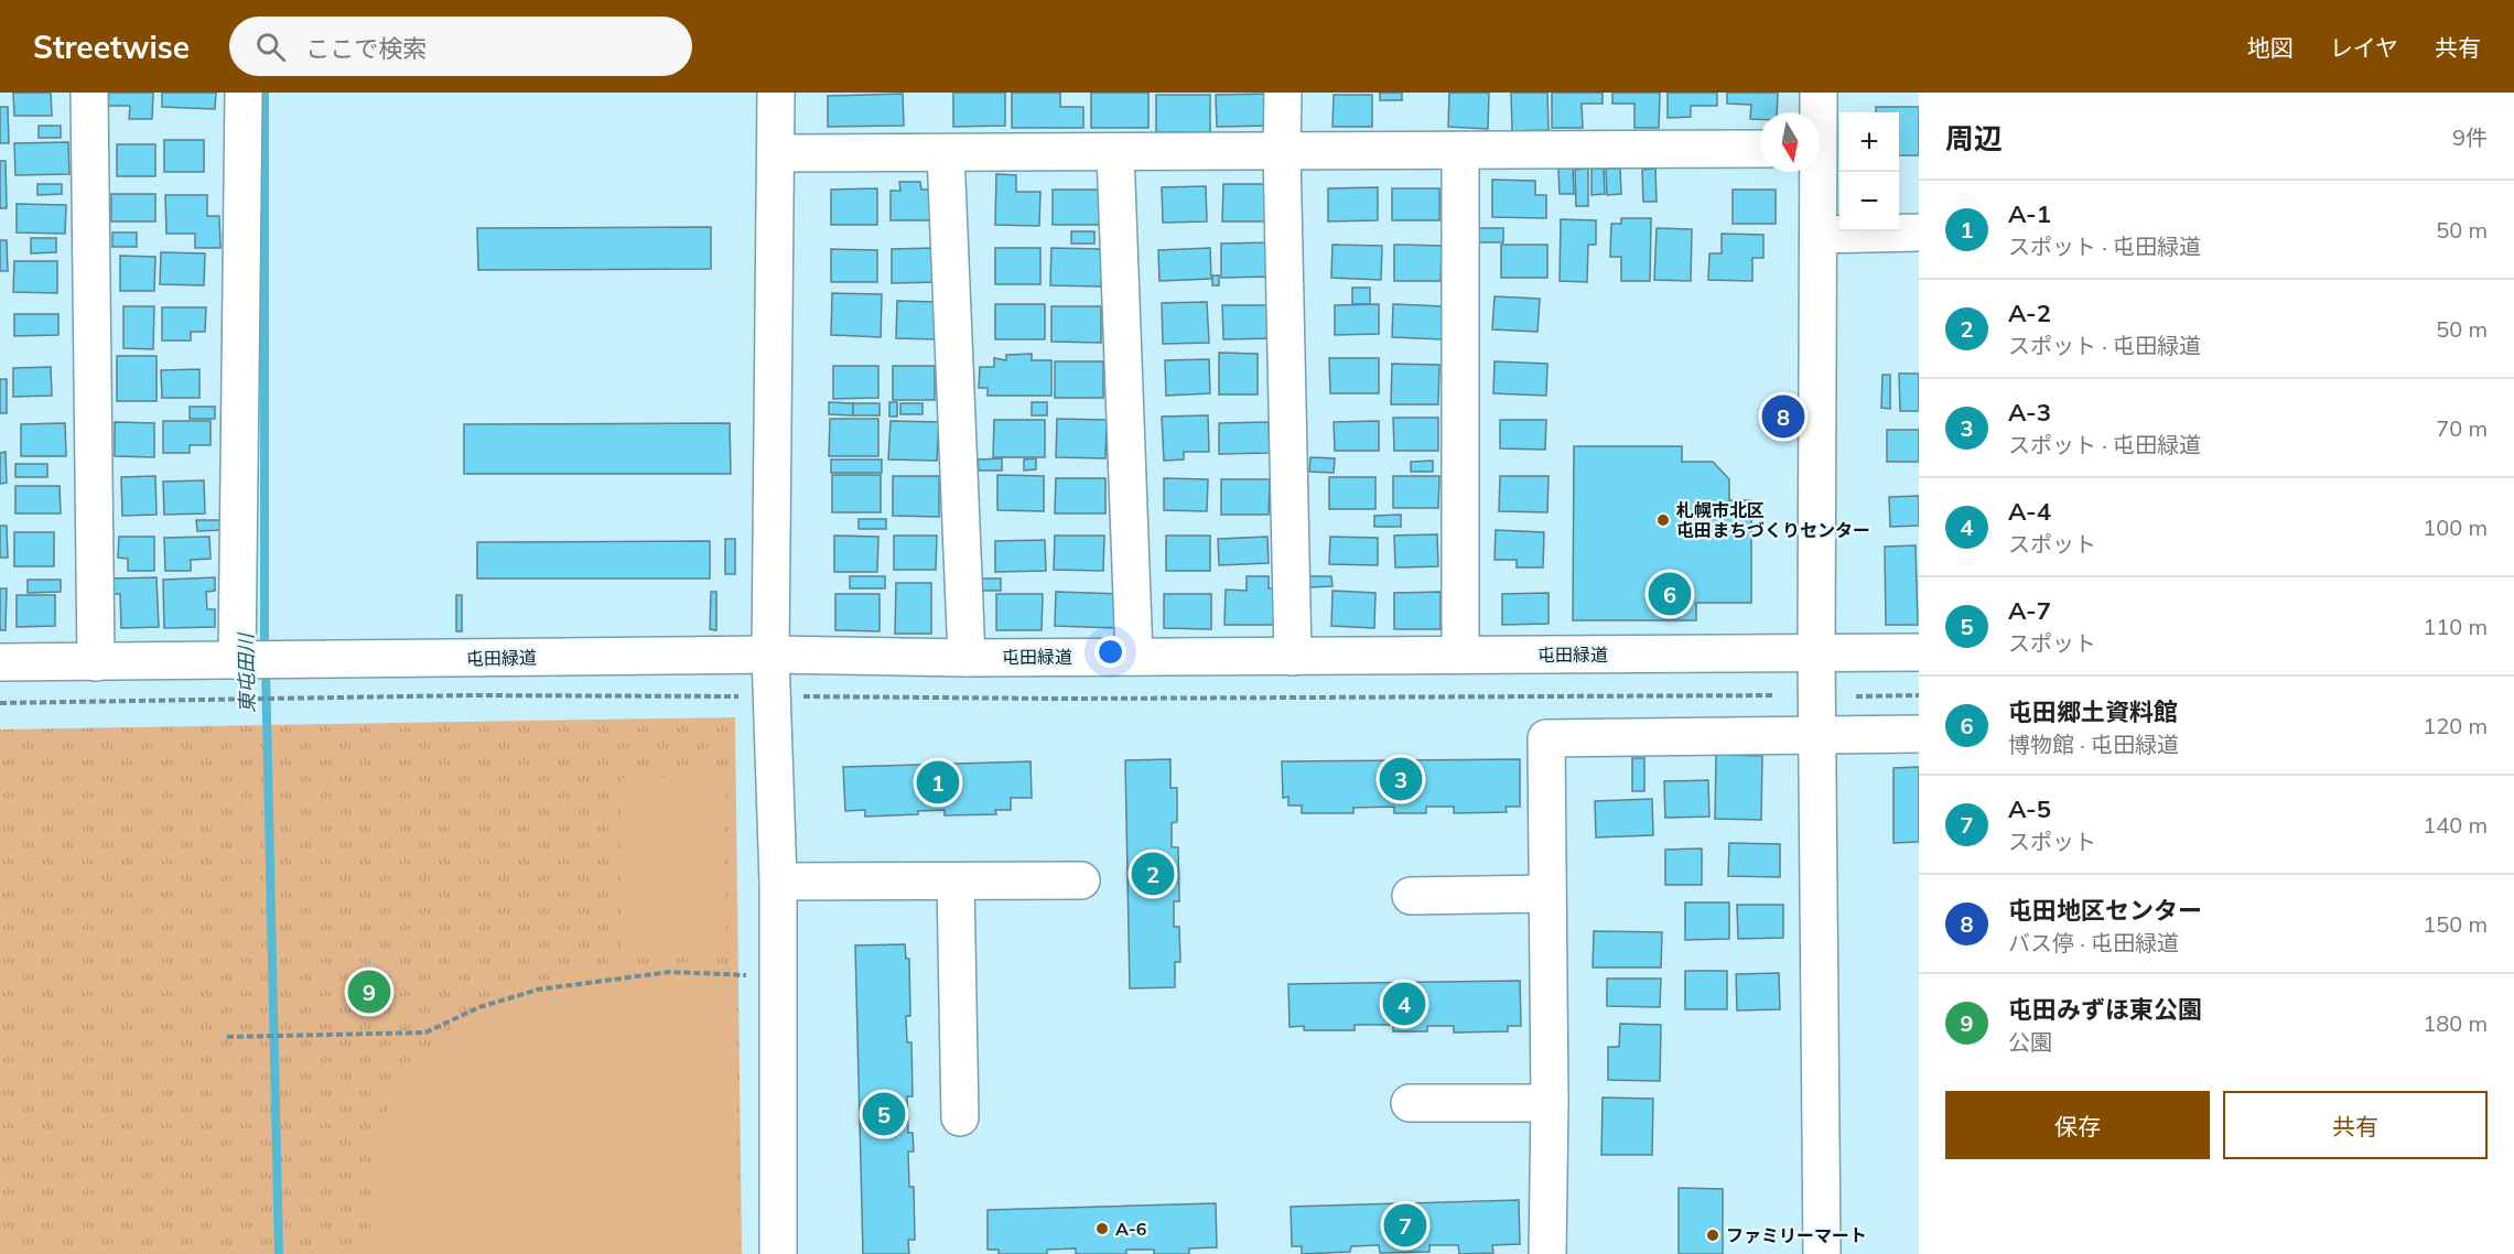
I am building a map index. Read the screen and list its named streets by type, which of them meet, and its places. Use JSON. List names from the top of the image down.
{
  "streets": {
    "street": ["屯田緑道"]
  },
  "water": ["東屯田川"],
  "places": ["札幌市北区 屯田まちづくりセンター", "A-6", "ファミリーマート"],
  "north": "bottom",
  "page": {
    "header": "Streetwise",
    "search": "ここで検索",
    "nav": ["地図", "レイヤ", "共有"],
    "heading": ["周辺", "9件"],
    "map_buttons": ["+", "−"],
    "list": [
      {
        "mark": "1",
        "name": "A-1",
        "note": "スポット · 屯田緑道",
        "value": "50 m"
      },
      {
        "mark": "2",
        "name": "A-2",
        "note": "スポット · 屯田緑道",
        "value": "50 m"
      },
      {
        "mark": "3",
        "name": "A-3",
        "note": "スポット · 屯田緑道",
        "value": "70 m"
      },
      {
        "mark": "4",
        "name": "A-4",
        "note": "スポット",
        "value": "100 m"
      },
      {
        "mark": "5",
        "name": "A-7",
        "note": "スポット",
        "value": "110 m"
      },
      {
        "mark": "6",
        "name": "屯田郷土資料館",
        "note": "博物館 · 屯田緑道",
        "value": "120 m"
      },
      {
        "mark": "7",
        "name": "A-5",
        "note": "スポット",
        "value": "140 m"
      },
      {
        "mark": "8",
        "name": "屯田地区センター",
        "note": "バス停 · 屯田緑道",
        "value": "150 m"
      },
      {
        "mark": "9",
        "name": "屯田みずほ東公園",
        "note": "公園",
        "value": "180 m"
      }
    ],
    "pins": [
      "8",
      "6",
      "3",
      "1",
      "2",
      "9",
      "4",
      "5",
      "7"
    ],
    "buttons": ["保存", "共有"]
  }
}
